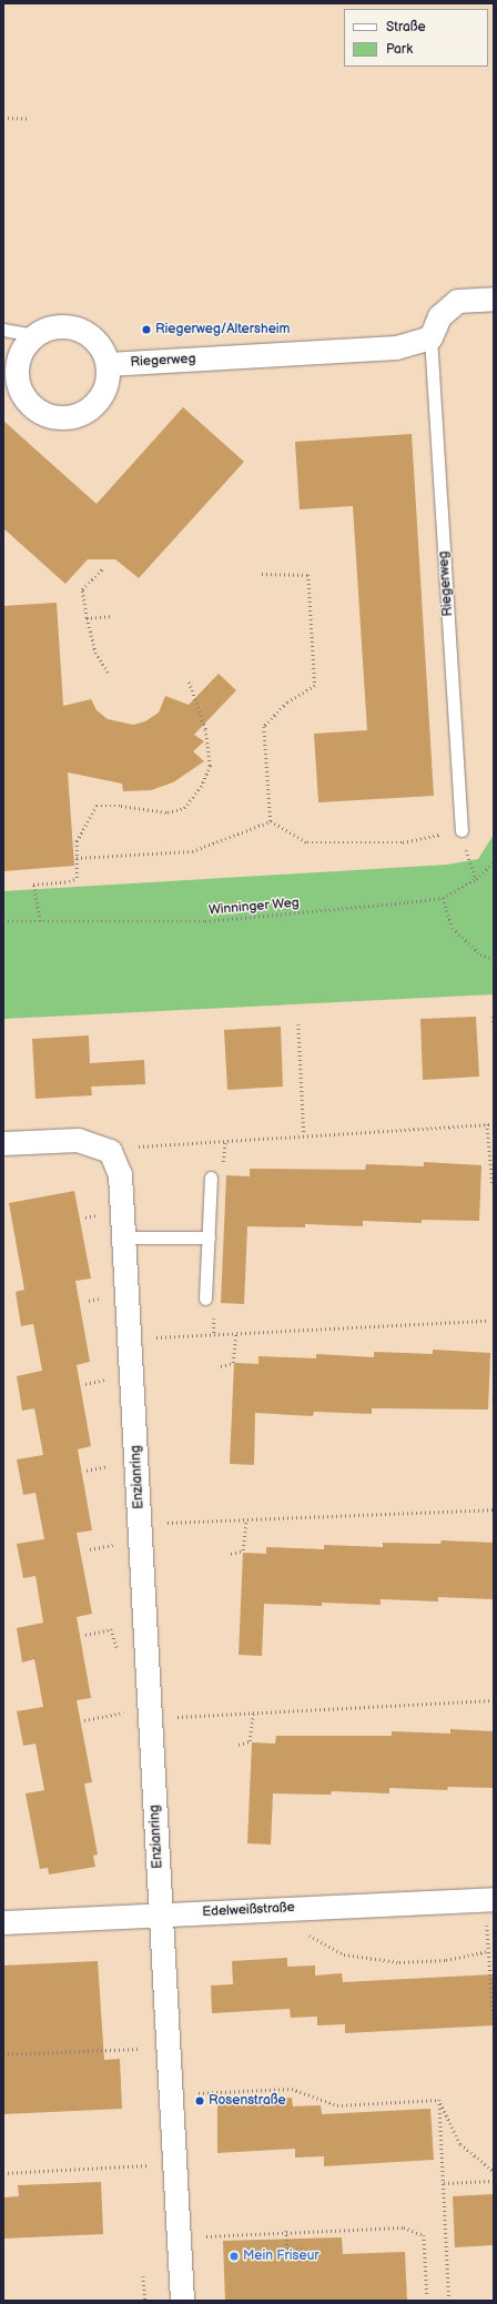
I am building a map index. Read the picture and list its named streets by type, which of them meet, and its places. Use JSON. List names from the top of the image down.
{
  "streets": {
    "street": ["Riegerweg", "Enzianring", "Edelweißstraße"],
    "path": ["Winninger Weg"]
  },
  "crossings": [
    ["Enzianring", "Edelweißstraße"]
  ],
  "places": ["Riegerweg/Altersheim", "Rosenstraße", "Mein Friseur"],
  "legend": ["Straße", "Park"]
}
